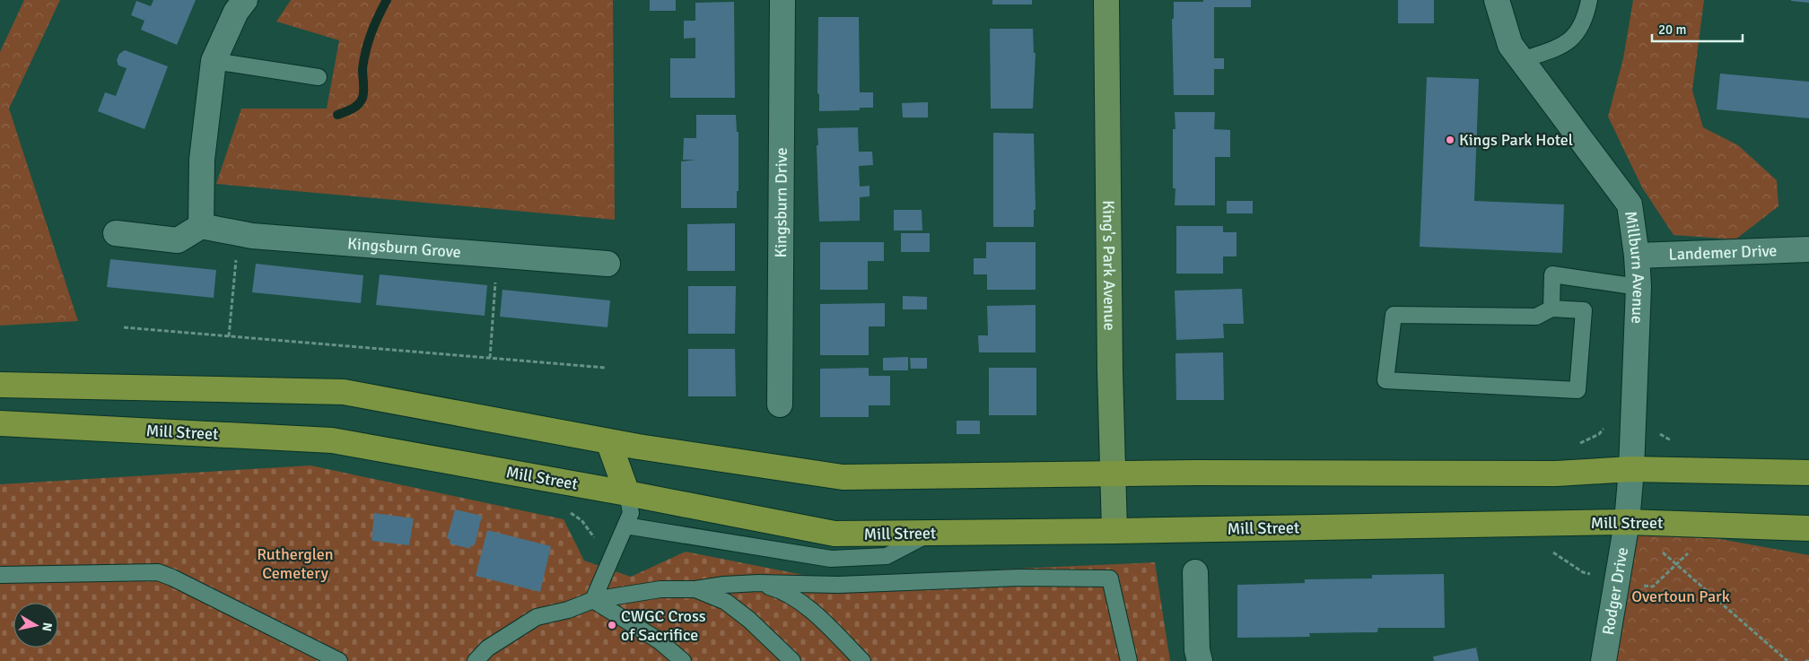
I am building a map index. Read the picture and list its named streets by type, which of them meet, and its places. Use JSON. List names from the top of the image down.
{
  "streets": {
    "main road": ["King's Park Avenue", "Mill Street"],
    "street": [
      "Kingsburn Drive",
      "Kingsburn Grove",
      "Landemer Drive",
      "Millburn Avenue",
      "Rodger Drive"
    ]
  },
  "crossings": [
    ["Landemer Drive", "Millburn Avenue"],
    ["King's Park Avenue", "Mill Street"],
    ["Millburn Avenue", "Rodger Drive"],
    ["Mill Street", "Rodger Drive"]
  ],
  "parks": ["Rutherglen Cemetery", "Overtoun Park"],
  "places": ["Kings Park Hotel", "CWGC Cross of Sacrifice"],
  "scale_bar": "20 m",
  "north": "right"
}
